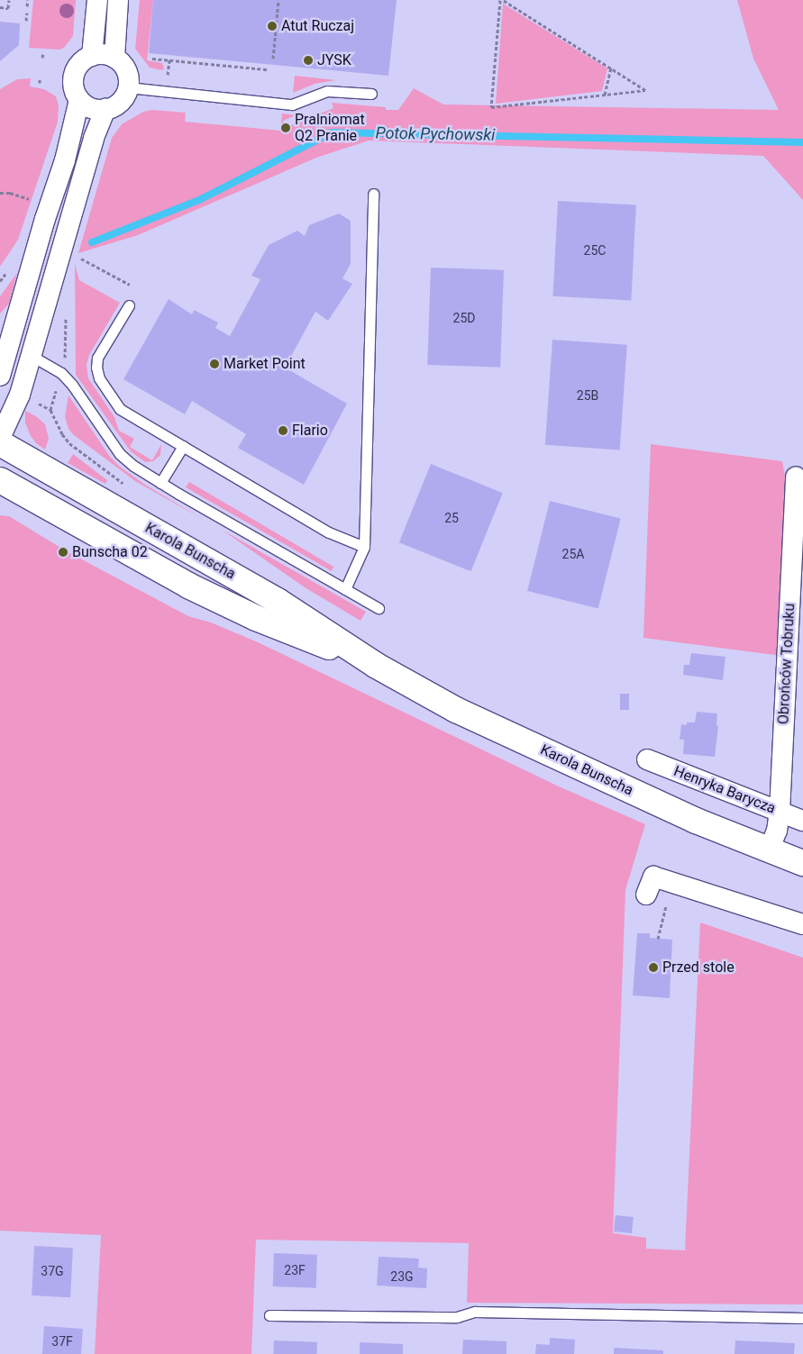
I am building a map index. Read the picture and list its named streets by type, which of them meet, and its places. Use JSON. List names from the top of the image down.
{
  "streets": {
    "main road": ["Karola Bunscha"],
    "street": ["Obrońców Tobruku", "Henryka Barycza"]
  },
  "crossings": [
    ["Karola Bunscha", "Obrońców Tobruku"],
    ["Obrońców Tobruku", "Henryka Barycza"]
  ],
  "water": ["Potok Pychowski"],
  "places": [
    "Atut Ruczaj",
    "JYSK",
    "Pralniomat Q2 Pranie",
    "Market Point",
    "Flario",
    "Bunscha 02",
    "Przed stole"
  ],
  "house_numbers": [
    "25C",
    "25D",
    "25B",
    "25",
    "25A",
    "23F",
    "37G",
    "23G",
    "37F"
  ]
}
